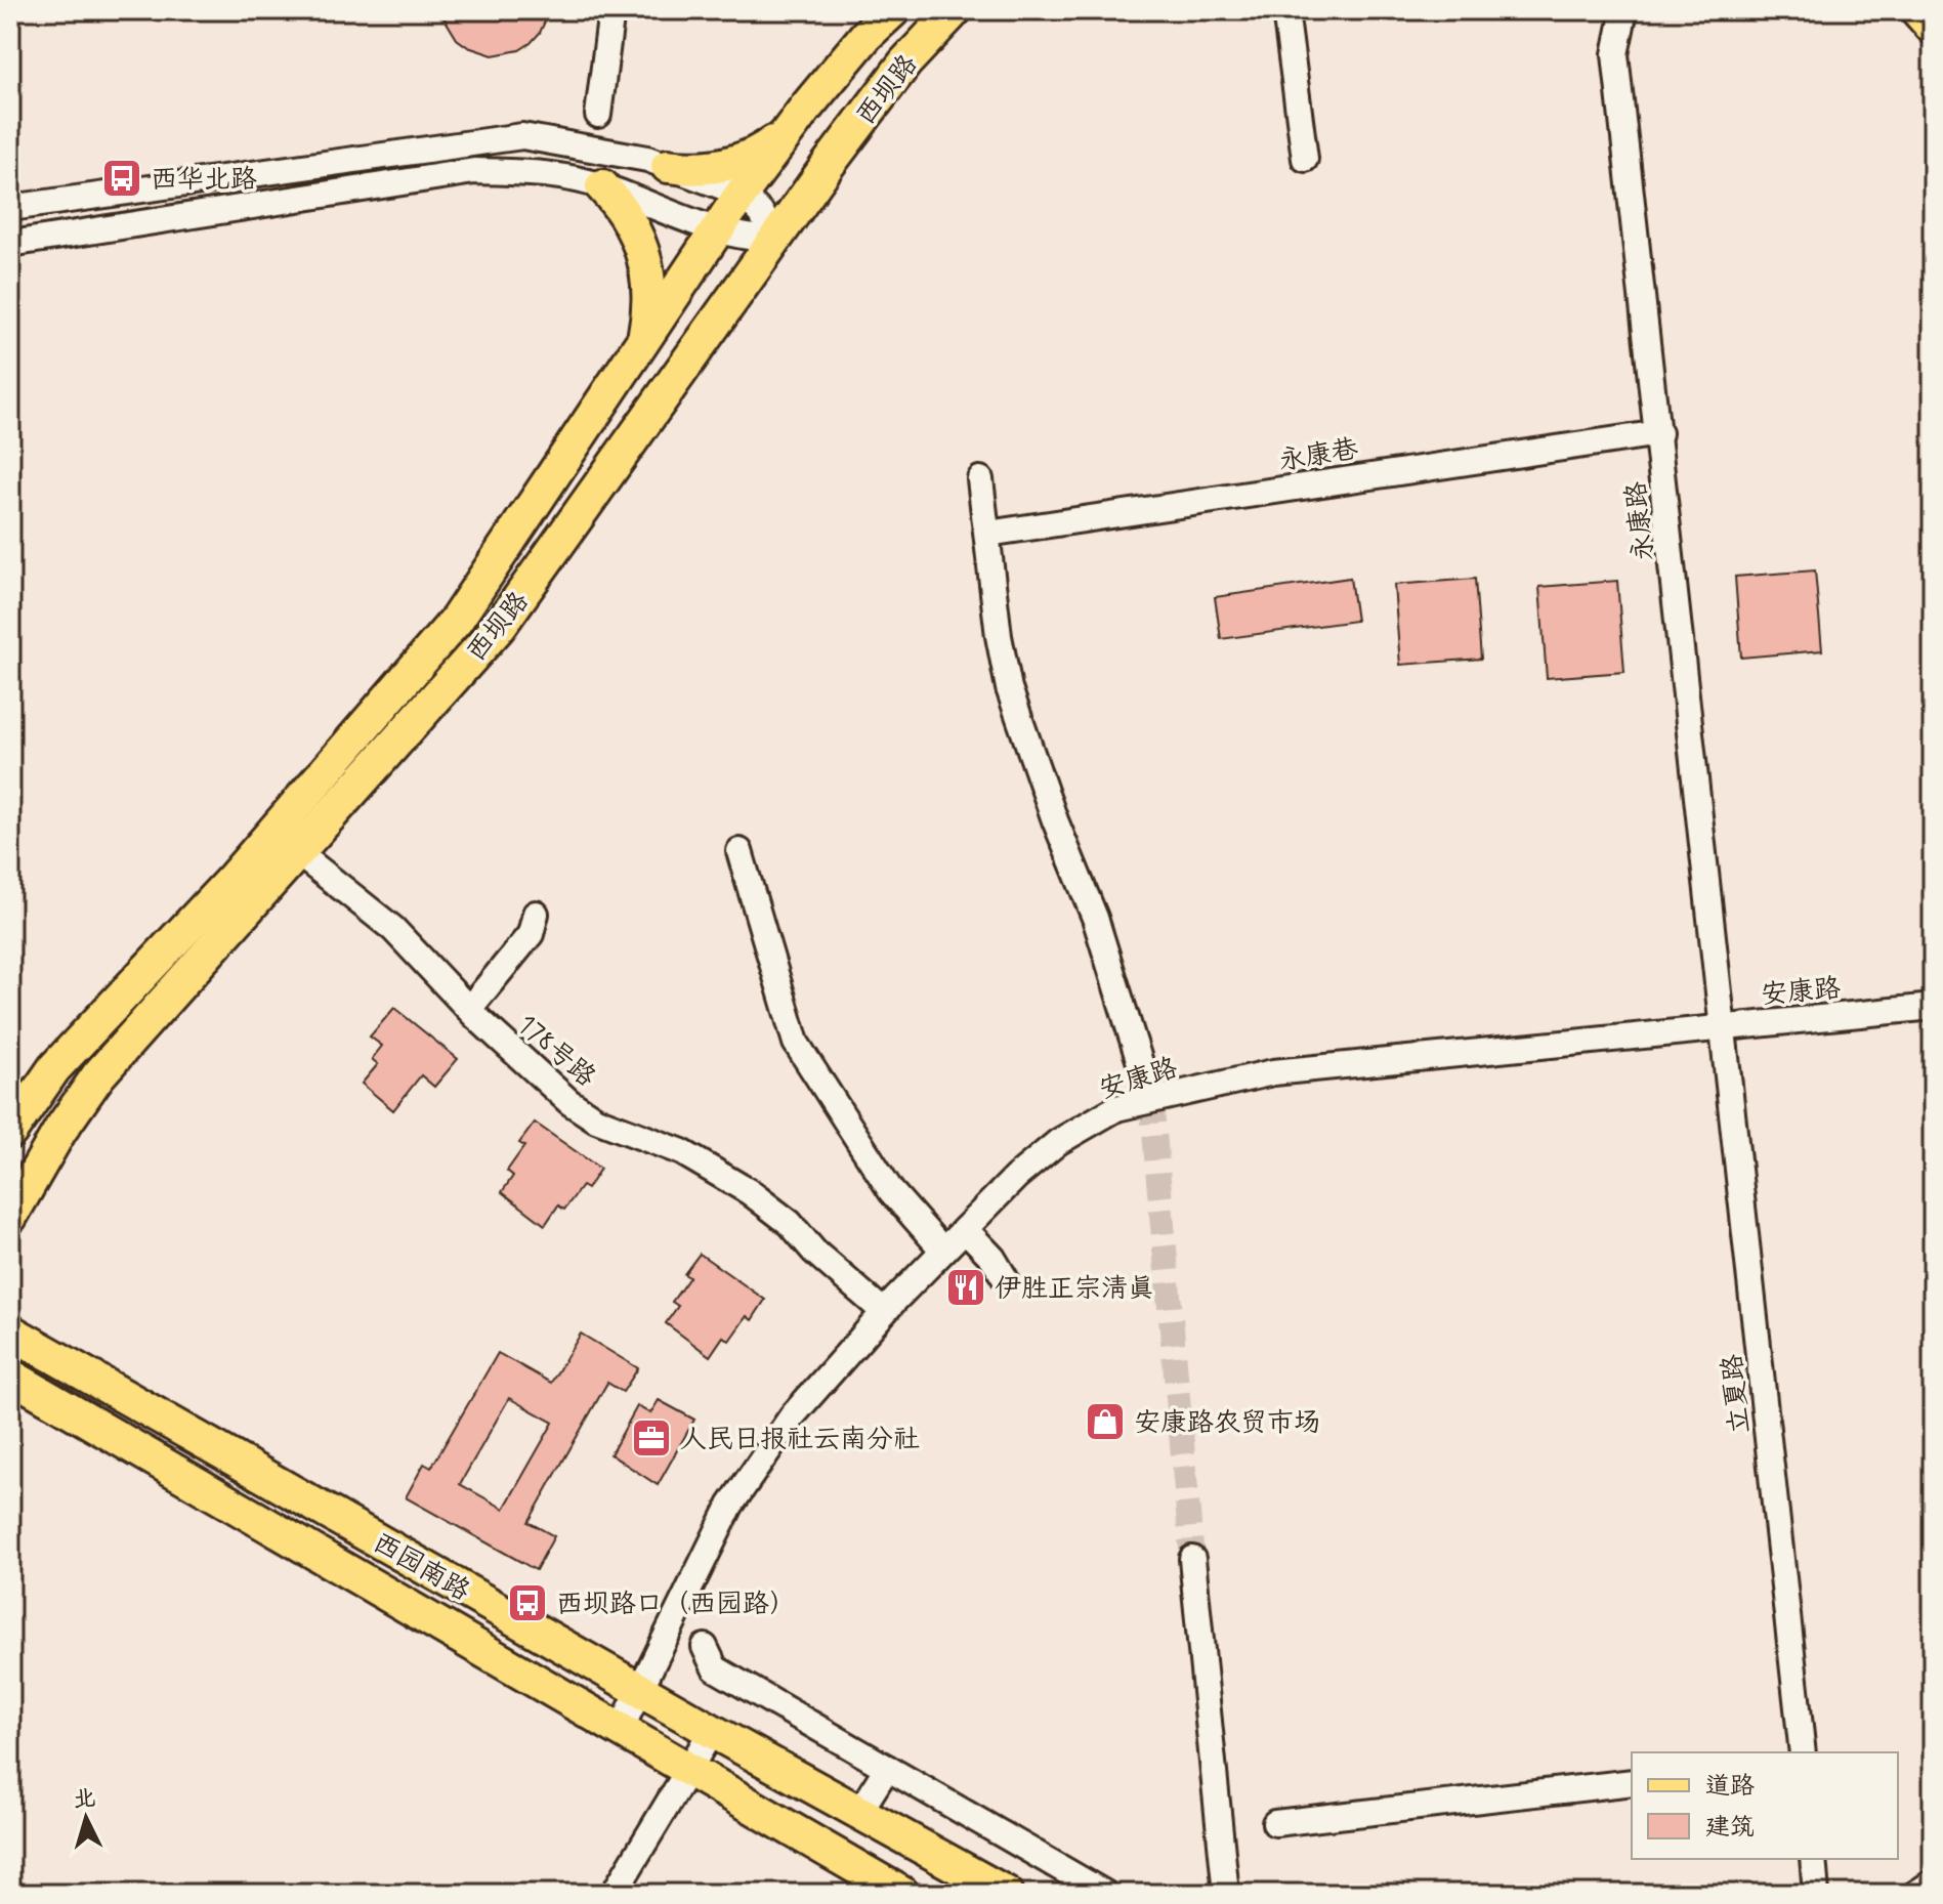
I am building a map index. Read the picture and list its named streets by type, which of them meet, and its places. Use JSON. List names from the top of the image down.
{
  "streets": {
    "main road": ["西坝路", "西园南路"],
    "street": [
      "永康巷",
      "永康路",
      "安康路",
      "178号路",
      "立夏路"
    ]
  },
  "crossings": [
    ["西坝路", "178号路"],
    ["永康巷", "永康路"],
    ["永康路", "安康路"],
    ["永康路", "立夏路"],
    ["安康路", "178号路"],
    ["安康路", "立夏路"],
    ["安康路", "西园南路"]
  ],
  "places": {
    "bus stop": ["西华北路", "西坝路口（西园路）"],
    "restaurant": ["伊胜正宗清真"],
    "shop": ["安康路农贸市场"],
    "office": ["人民日报社云南分社"]
  },
  "legend": ["道路", "建筑"],
  "north": "top"
}
